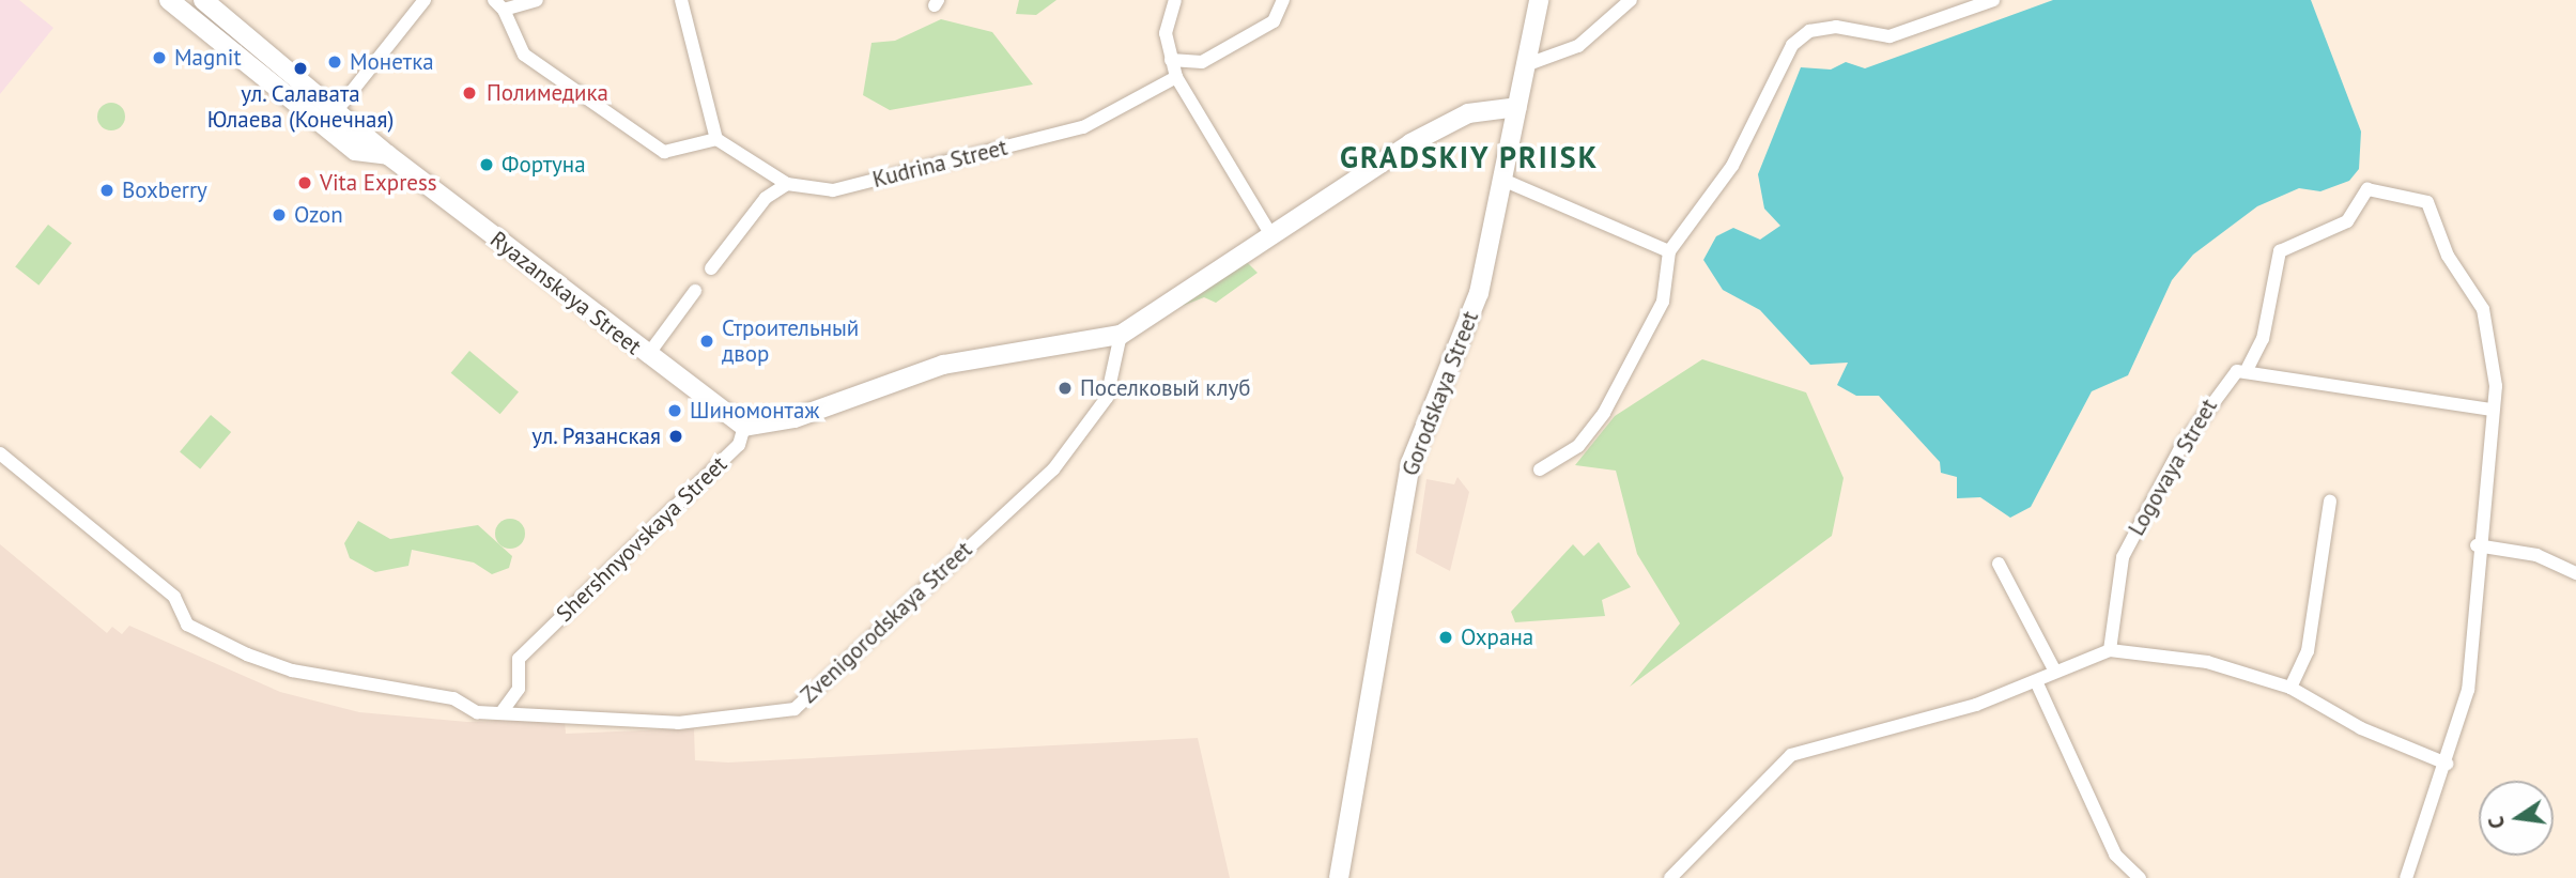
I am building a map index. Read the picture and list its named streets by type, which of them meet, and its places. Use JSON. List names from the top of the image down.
{
  "streets": {
    "street": [
      "Kudrina Street",
      "Ryazanskaya Street",
      "Gorodskaya Street",
      "Logovaya Street",
      "Shershnyovskaya Street",
      "Zvenigorodskaya Street"
    ]
  },
  "crossings": [
    ["Ryazanskaya Street", "Shershnyovskaya Street"],
    ["Shershnyovskaya Street", "Zvenigorodskaya Street"]
  ],
  "districts": ["GRADSKIY PRIISK"],
  "places": [
    "Magnit",
    "Монетка",
    "ул. Салавата Юлаева (Конечная)",
    "Полимедика",
    "Фортуна",
    "Vita Express",
    "Boxberry",
    "Ozon",
    "Строительный двор",
    "Поселковый клуб",
    "Шиномонтаж",
    "ул. Рязанская",
    "Охрана"
  ],
  "north": "left"
}
